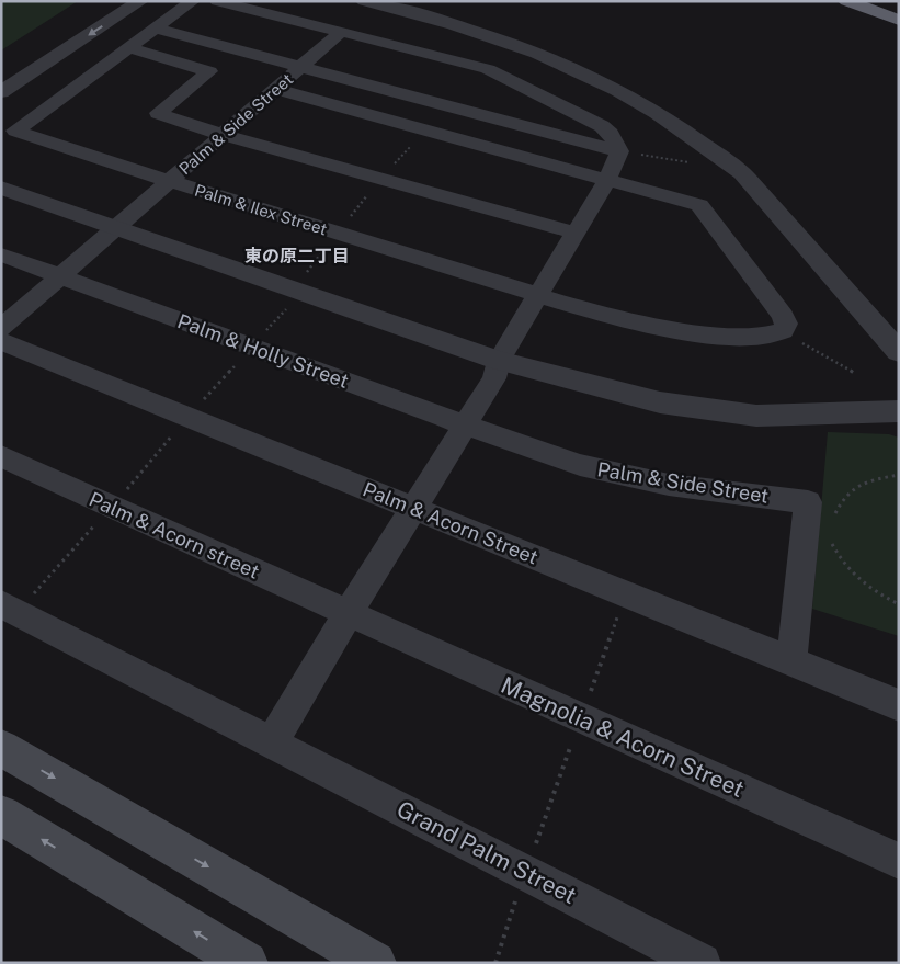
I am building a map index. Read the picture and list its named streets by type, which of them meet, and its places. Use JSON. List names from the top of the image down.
{
  "streets": {
    "street": [
      "Palm & Side Street",
      "Palm & Ilex Street",
      "Palm & Holly Street",
      "Palm & Acorn Street",
      "Palm & Acorn street",
      "Magnolia & Acorn Street",
      "Grand Palm Street"
    ]
  },
  "crossings": [
    ["Palm & Side Street", "Palm & Ilex Street"],
    ["Palm & Side Street", "Palm & Holly Street"],
    ["Palm & Side Street", "Palm & Acorn Street"],
    ["Palm & Acorn street", "Magnolia & Acorn Street"]
  ],
  "districts": ["東の原二丁目"]
}
